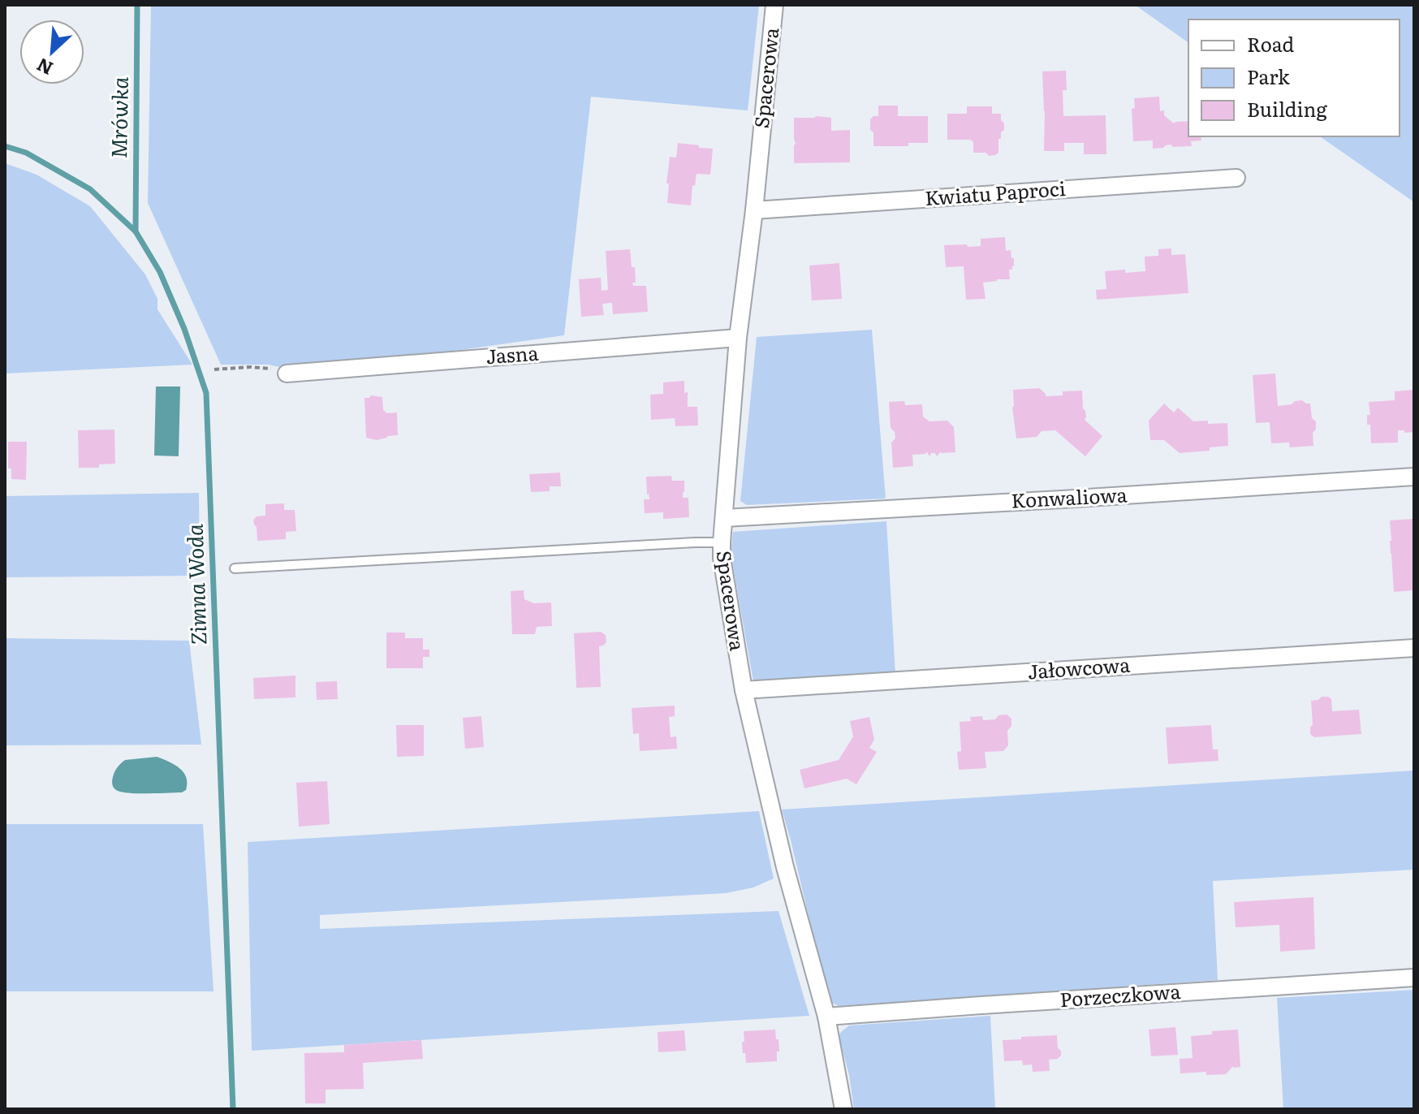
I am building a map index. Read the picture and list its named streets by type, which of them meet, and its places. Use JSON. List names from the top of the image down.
{
  "streets": {
    "street": [
      "Spacerowa",
      "Kwiatu Paproci",
      "Jasna",
      "Konwaliowa",
      "Jałowcowa",
      "Porzeczkowa"
    ]
  },
  "crossings": [
    ["Spacerowa", "Kwiatu Paproci"],
    ["Spacerowa", "Jasna"],
    ["Spacerowa", "Konwaliowa"],
    ["Spacerowa", "Jałowcowa"],
    ["Spacerowa", "Porzeczkowa"]
  ],
  "water": ["Mrówka", "Zimna Woda"],
  "legend": ["Road", "Park", "Building"],
  "north": "bottom left"
}
